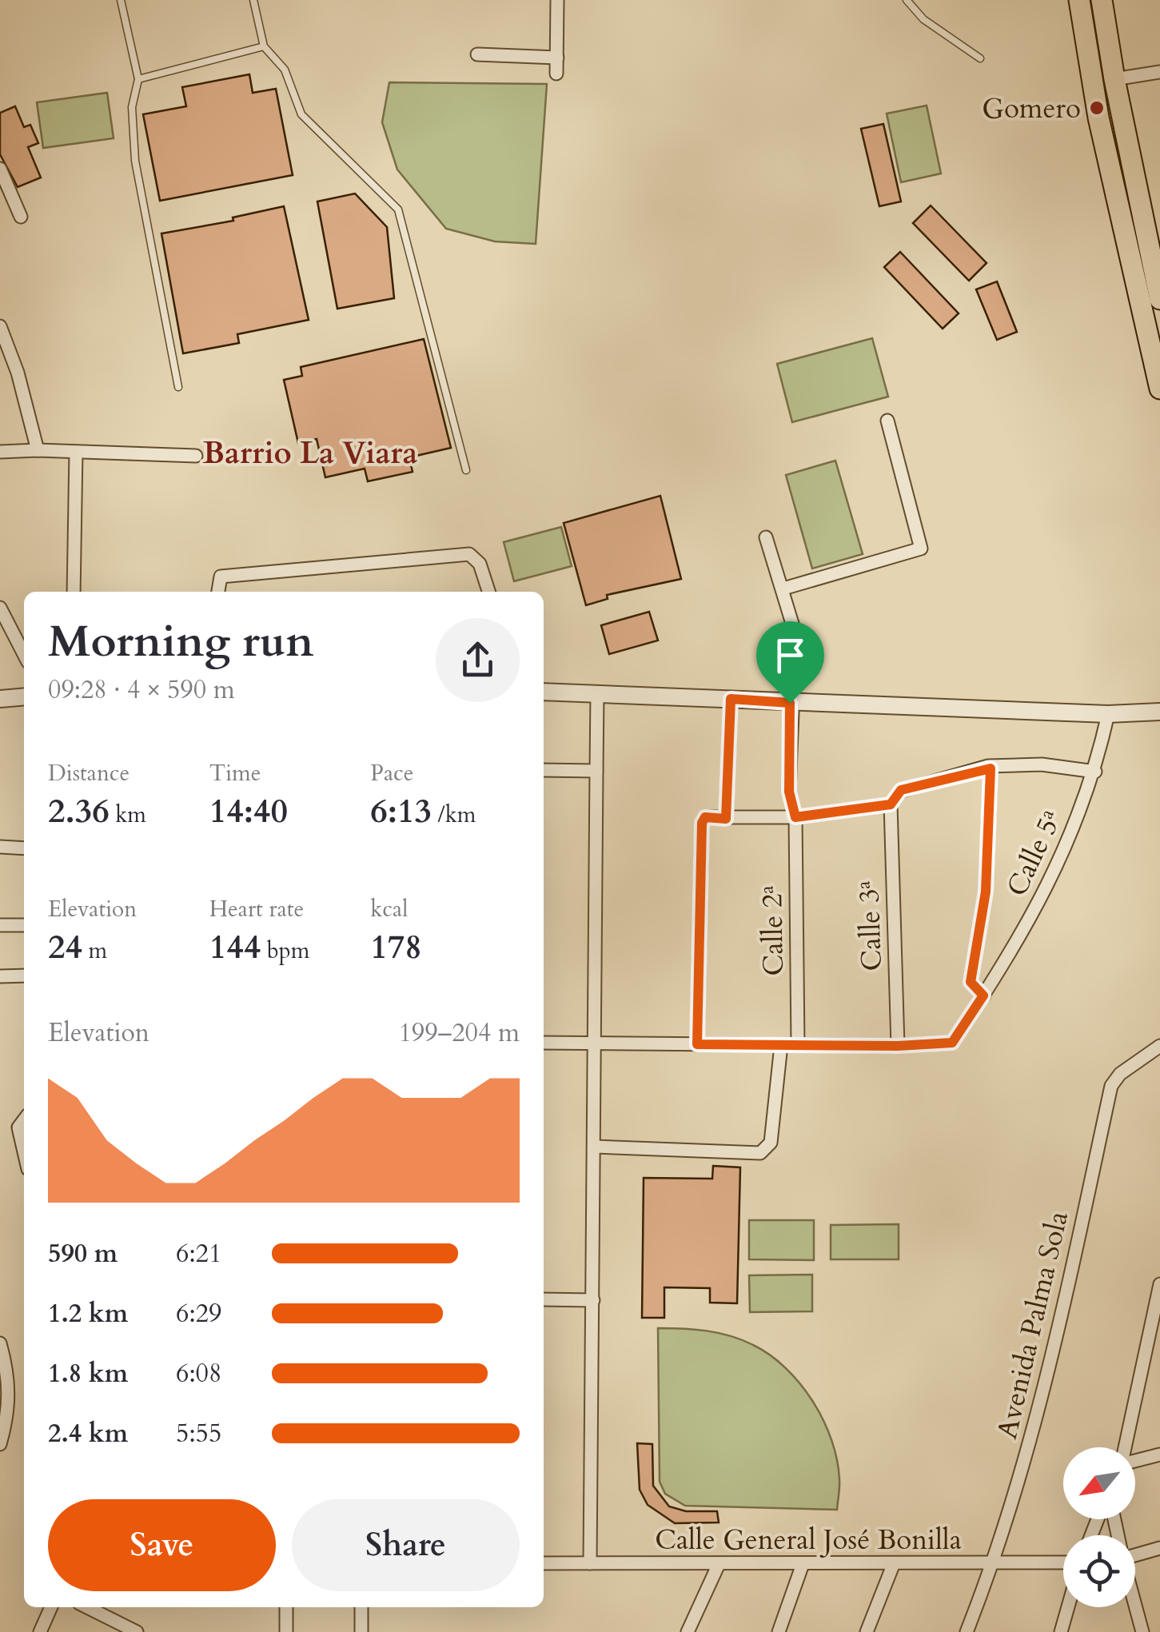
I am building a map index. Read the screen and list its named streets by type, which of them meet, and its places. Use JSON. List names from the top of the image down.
{
  "streets": {
    "street": [
      "Calle 5ª",
      "Calle 3ª",
      "Calle 2ª",
      "Avenida Palma Sola",
      "Calle General José Bonilla"
    ]
  },
  "crossings": [
    ["Calle 5ª", "Calle 3ª"],
    ["Avenida Palma Sola", "Calle General José Bonilla"]
  ],
  "districts": ["Barrio La Viara"],
  "places": ["Gomero"],
  "north": "bottom left",
  "page": {
    "heading": ["Morning run", "09:28 · 4 × 590 m"],
    "stats": [
      ["Distance", "2.36 km"],
      ["Time", "14:40"],
      ["Pace", "6:13 /km"],
      ["Elevation", "24 m"],
      ["Heart rate", "144 bpm"],
      ["kcal", "178"]
    ],
    "chart": ["Elevation", "199–204 m"],
    "list": [
      {
        "name": "590 m",
        "note": "6:21"
      },
      {
        "name": "1.2 km",
        "note": "6:29"
      },
      {
        "name": "1.8 km",
        "note": "6:08"
      },
      {
        "name": "2.4 km",
        "note": "5:55"
      }
    ],
    "buttons": ["Save", "Share"]
  }
}
